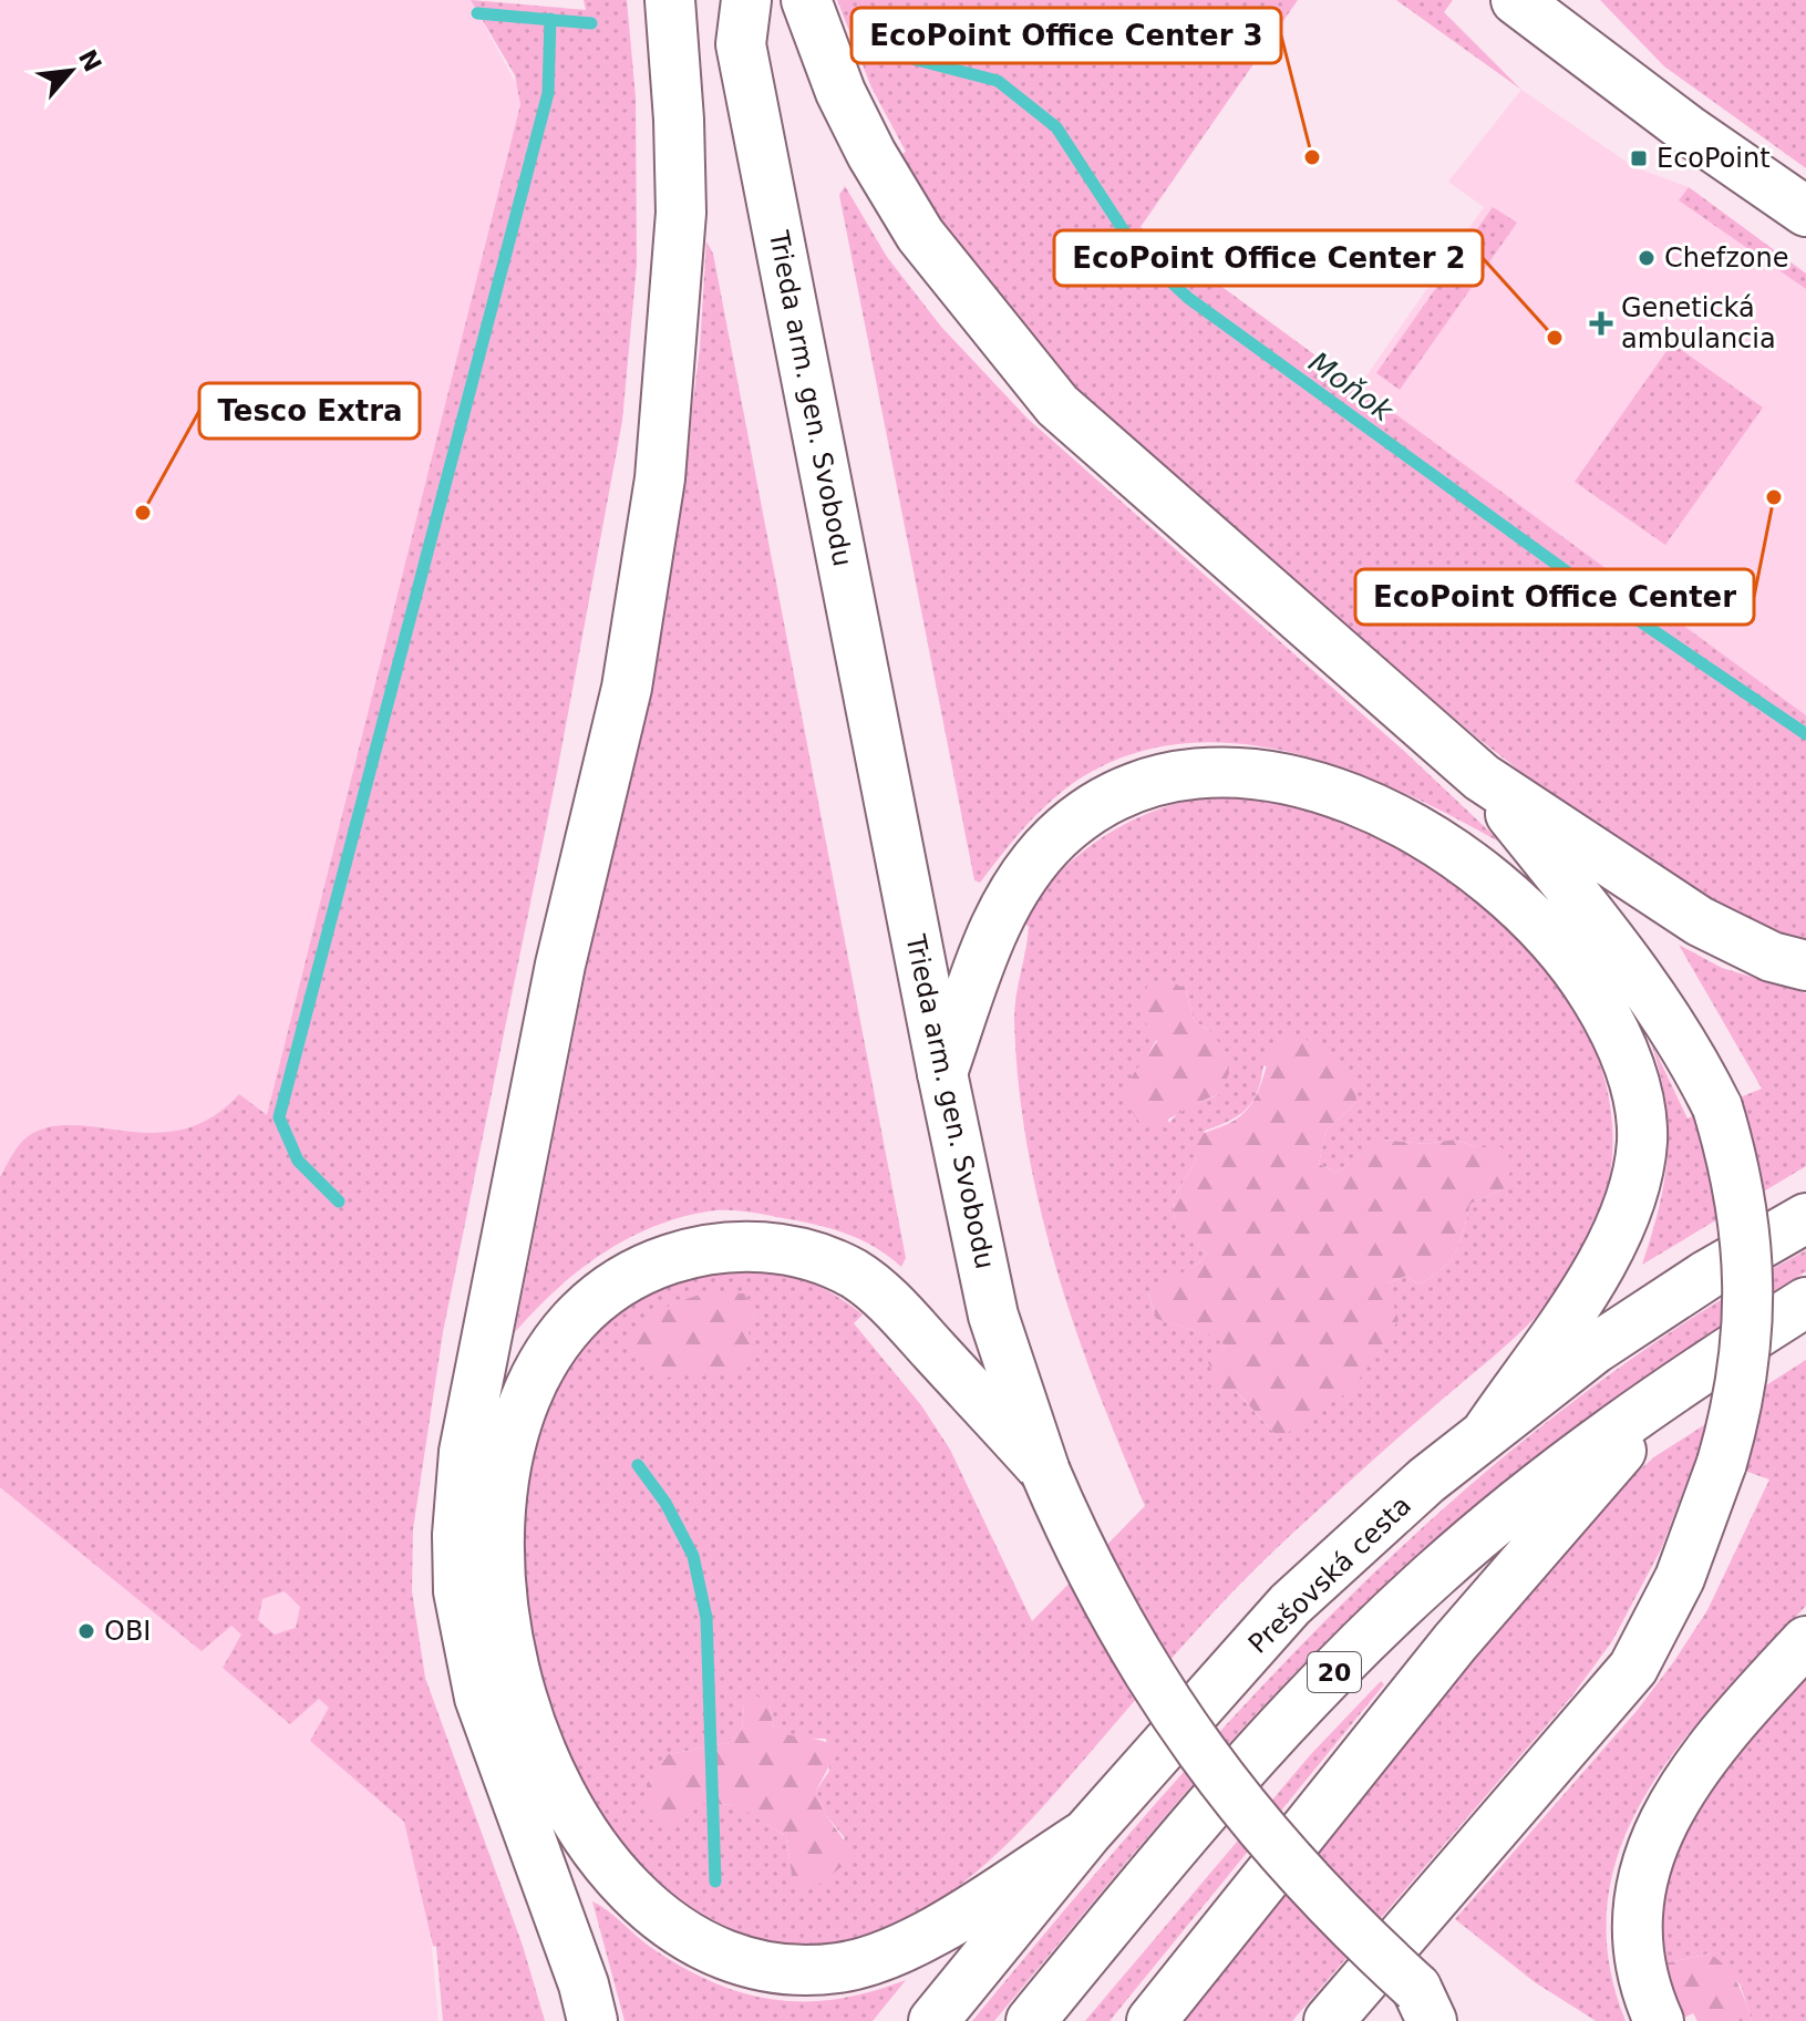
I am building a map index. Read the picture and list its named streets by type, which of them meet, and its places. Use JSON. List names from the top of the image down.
{
  "streets": {
    "main road": ["Trieda arm. gen. Svobodu", "Prešovská cesta", "20"]
  },
  "water": ["Moňok"],
  "places": {
    "other": [
      "EcoPoint Office Center 3",
      "Chefzone",
      "EcoPoint Office Center 2",
      "EcoPoint Office Center",
      "Tesco Extra",
      "OBI"
    ],
    "transit": ["EcoPoint"],
    "health": ["Genetická ambulancia"]
  },
  "north": "top right"
}
